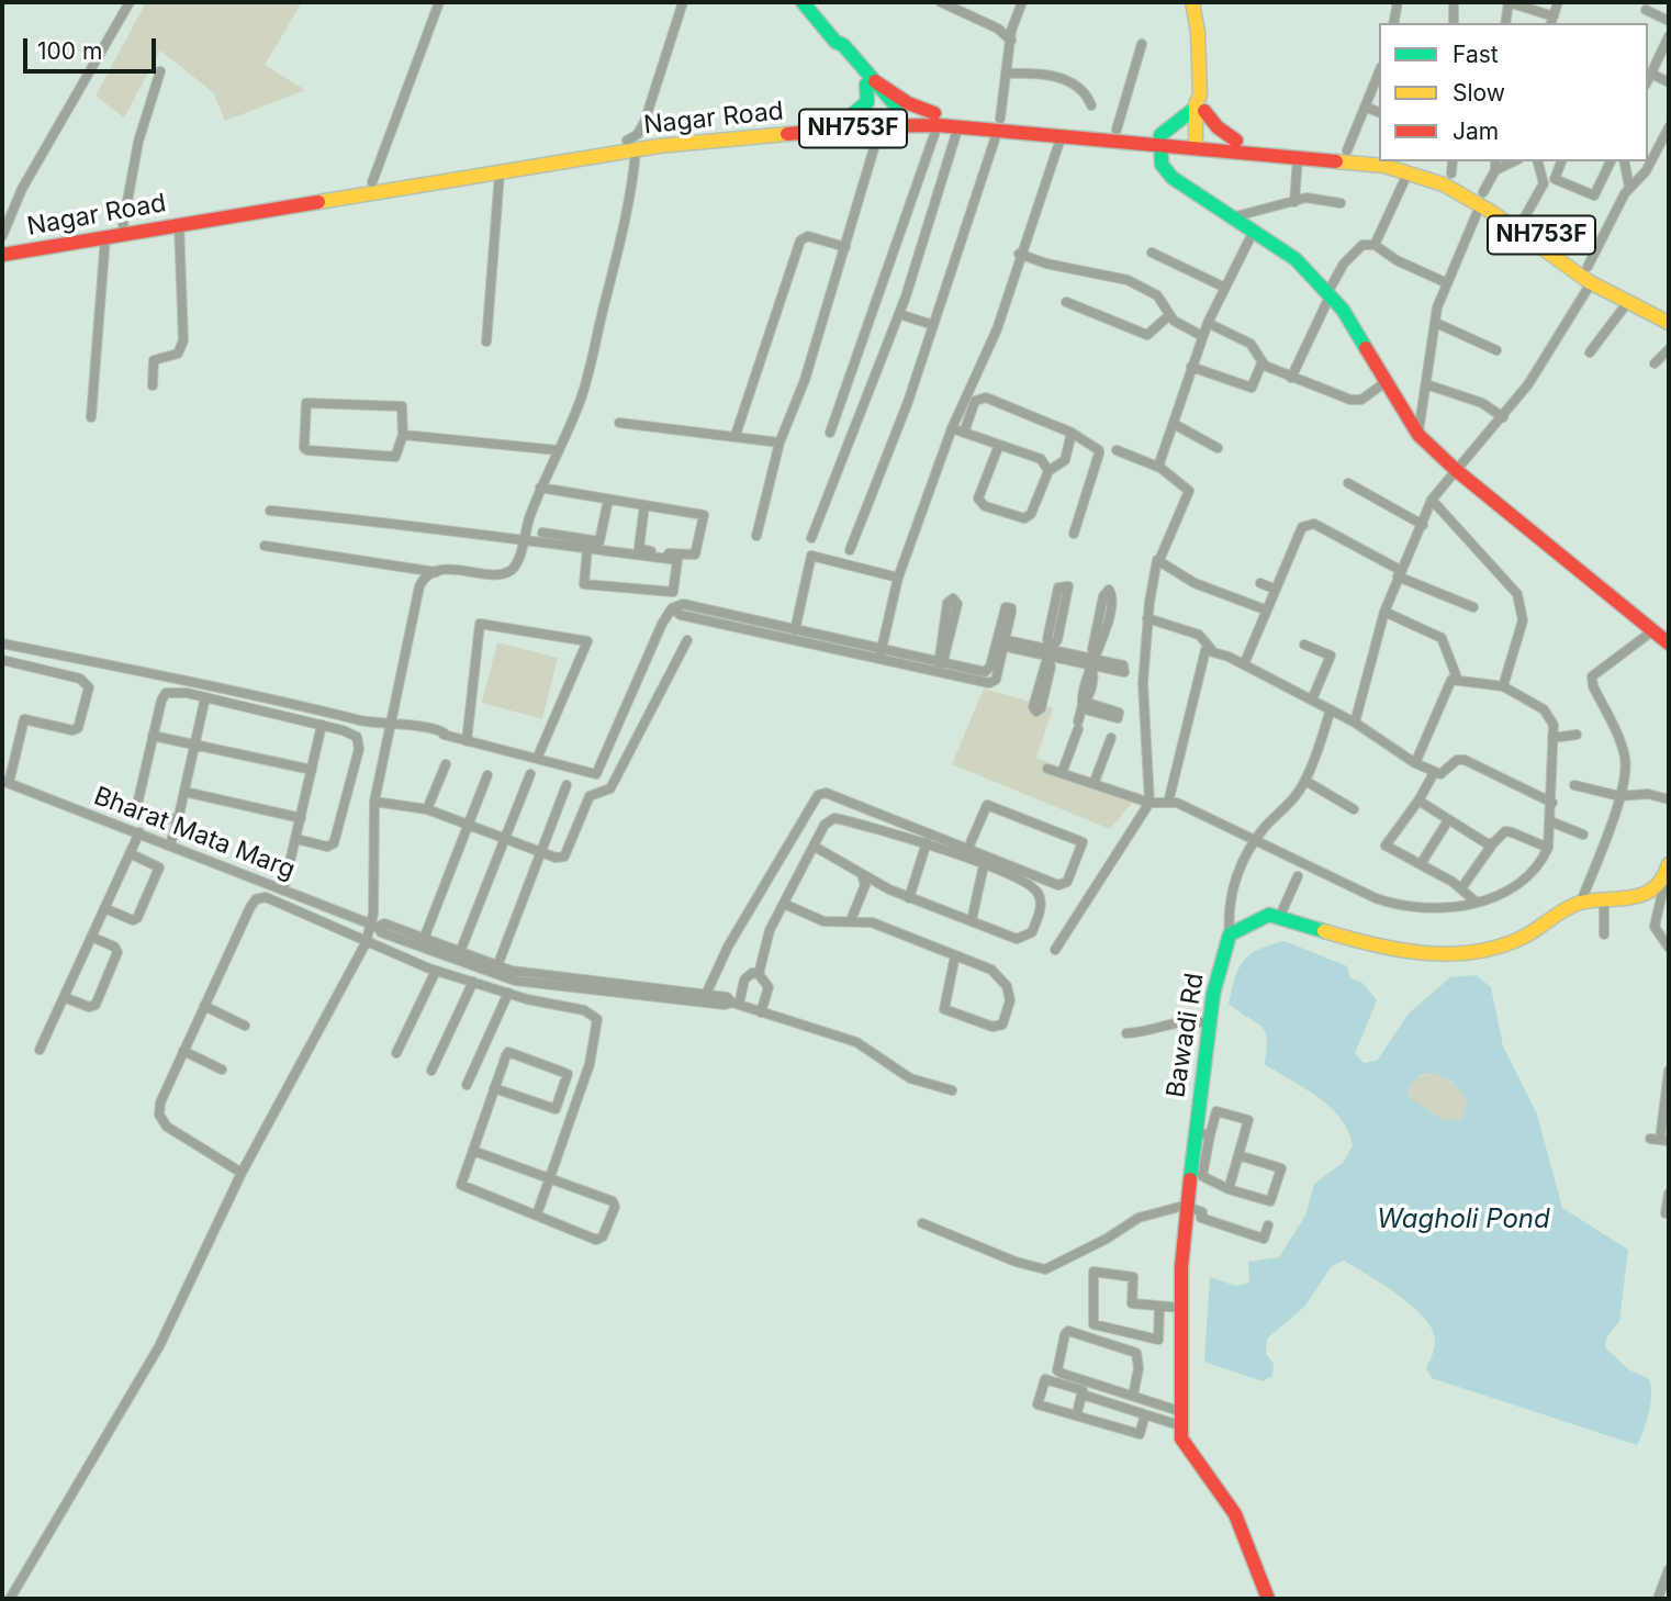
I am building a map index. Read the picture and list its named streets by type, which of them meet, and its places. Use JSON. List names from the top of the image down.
{
  "streets": {
    "main road": ["Nagar Road", "NH753F", "Bawadi Rd"],
    "street": ["Bharat Mata Marg"]
  },
  "water": ["Wagholi Pond"],
  "legend": ["Fast", "Slow", "Jam"],
  "scale_bar": "100 m"
}
